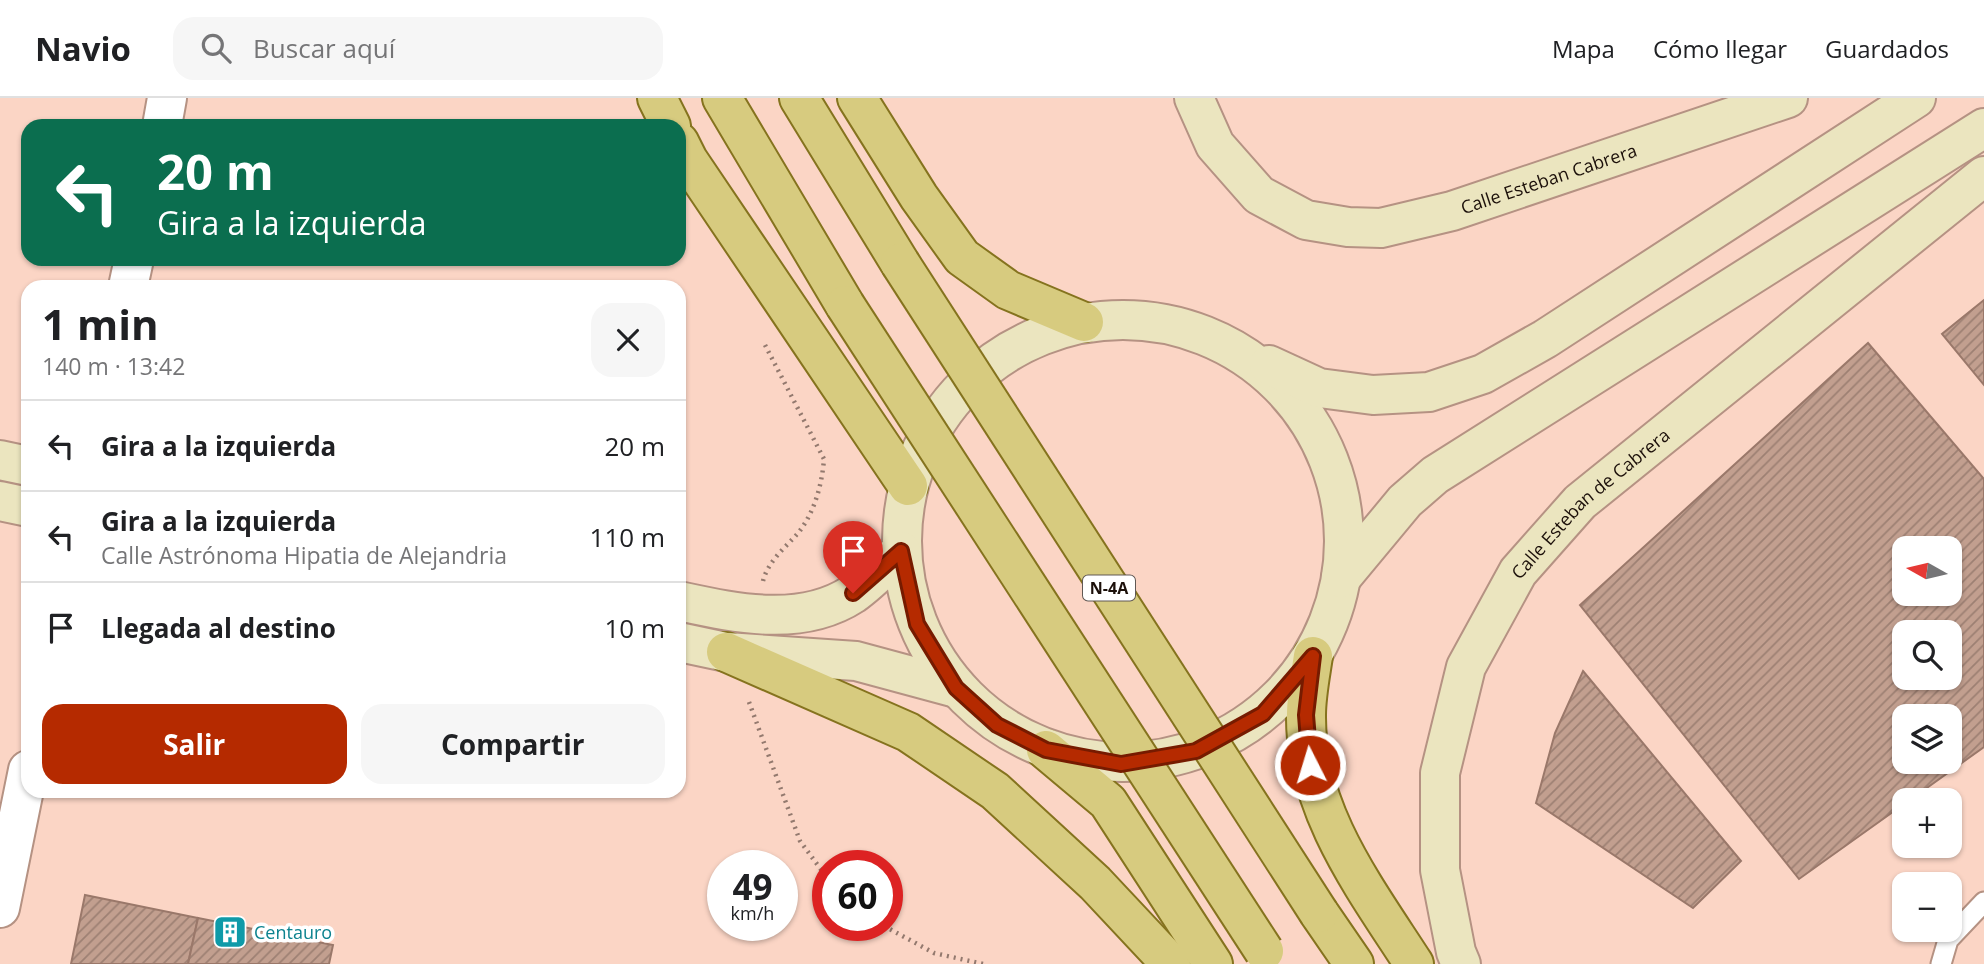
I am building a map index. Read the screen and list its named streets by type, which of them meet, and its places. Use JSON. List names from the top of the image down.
{
  "streets": {
    "main road": ["N-4A"],
    "street": ["Calle Esteban Cabrera", "Calle Esteban de Cabrera"]
  },
  "places": {
    "building": ["Centauro"]
  },
  "north": "left",
  "page": {
    "header": "Navio",
    "search": "Buscar aquí",
    "nav": ["Mapa", "Cómo llegar", "Guardados"],
    "turn": ["20 m", "Gira a la izquierda"],
    "heading": ["1 min", "140 m · 13:42"],
    "list": [
      {
        "name": "Gira a la izquierda",
        "value": "20 m"
      },
      {
        "name": "Gira a la izquierda",
        "note": "Calle Astrónoma Hipatia de Alejandria",
        "value": "110 m"
      },
      {
        "name": "Llegada al destino",
        "value": "10 m"
      }
    ],
    "map_buttons": ["+", "−"],
    "buttons": ["Salir", "Compartir"],
    "speed": "49 km/h",
    "limit": "60"
  }
}
